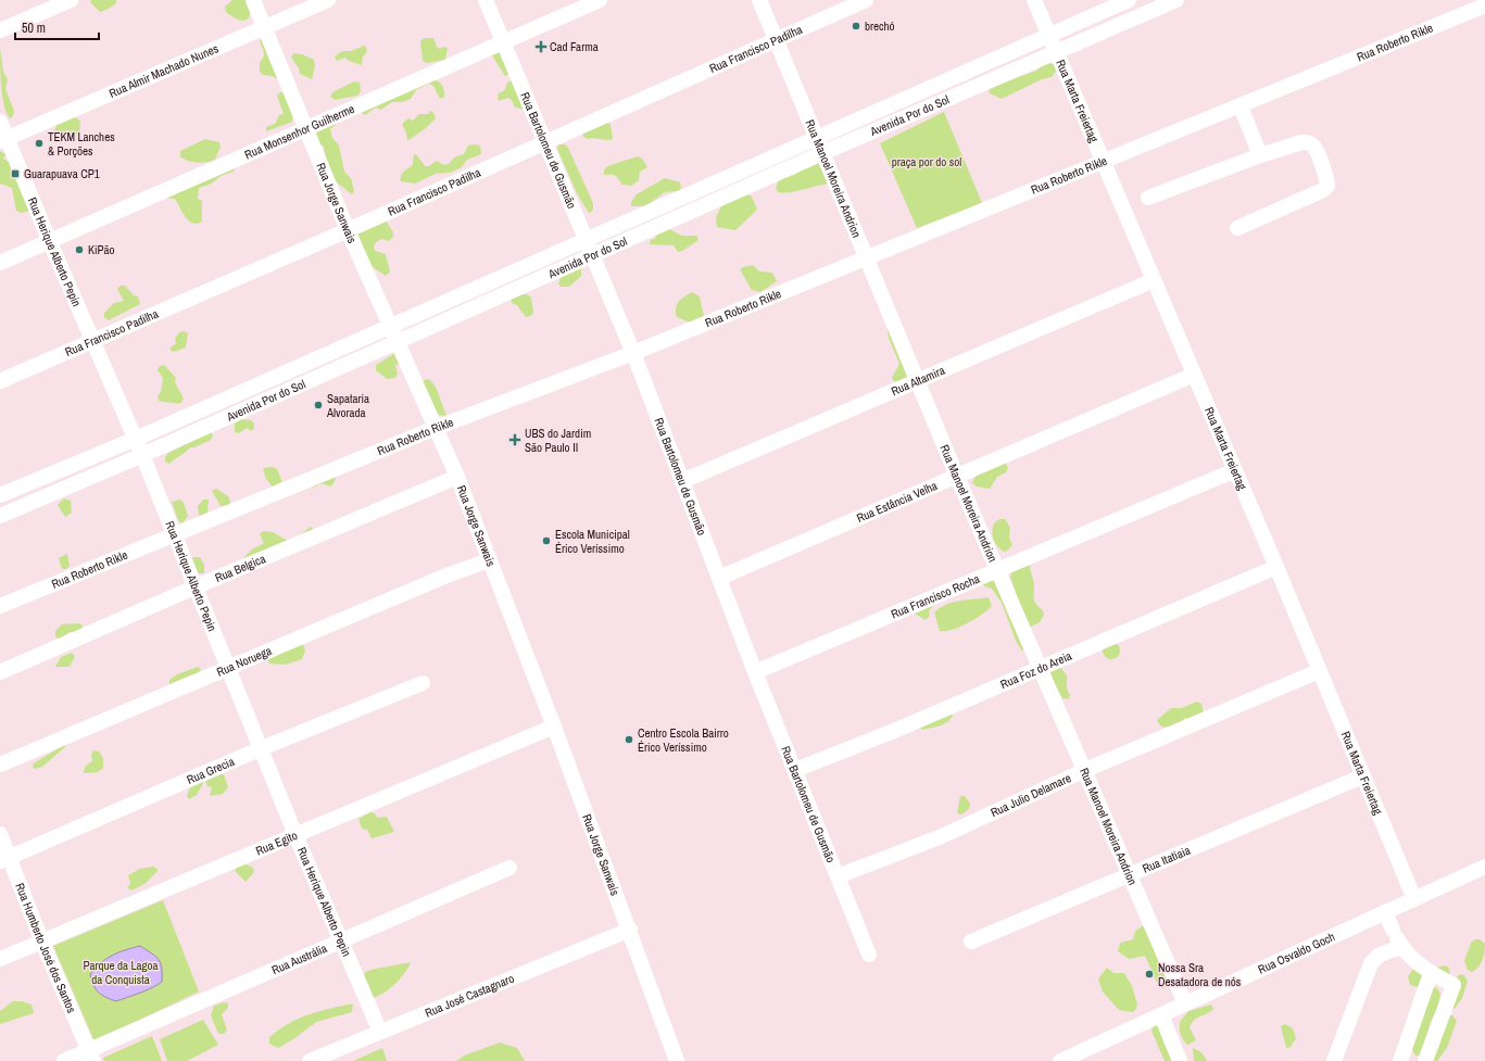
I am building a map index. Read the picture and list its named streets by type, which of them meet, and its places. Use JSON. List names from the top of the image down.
{
  "streets": {
    "street": [
      "Rua Roberto Rikle",
      "Rua Francisco Padilha",
      "Rua Almir Machado Nunes",
      "Rua Marta Freiertag",
      "Avenida Por do Sol",
      "Rua Monsenhor Guilherme",
      "Rua Bartolomeu de Gusmão",
      "Rua Manoel Moreira Andrion",
      "Rua Jorge Sanwais",
      "Rua Herique Alberto Pepin",
      "Rua Altamira",
      "Rua Estância Velha",
      "Rua Belgica",
      "Rua Francisco Rocha",
      "Rua Noruega",
      "Rua Foz do Areia",
      "Rua Grecia",
      "Rua Julio Delamare",
      "Rua Egito",
      "Rua Itatiaia",
      "Rua Humberto José dos Santos",
      "Rua Osvaldo Goch",
      "Rua Austrália",
      "Rua José Castagnaro"
    ]
  },
  "crossings": [
    ["Rua Roberto Rikle", "Rua Marta Freiertag"],
    ["Rua Roberto Rikle", "Rua Bartolomeu de Gusmão"],
    ["Rua Roberto Rikle", "Rua Manoel Moreira Andrion"],
    ["Rua Roberto Rikle", "Rua Jorge Sanwais"],
    ["Rua Roberto Rikle", "Rua Herique Alberto Pepin"],
    ["Rua Francisco Padilha", "Rua Bartolomeu de Gusmão"],
    ["Rua Francisco Padilha", "Rua Manoel Moreira Andrion"],
    ["Rua Francisco Padilha", "Rua Jorge Sanwais"],
    ["Rua Francisco Padilha", "Rua Herique Alberto Pepin"],
    ["Rua Almir Machado Nunes", "Rua Jorge Sanwais"],
    ["Rua Almir Machado Nunes", "Rua Herique Alberto Pepin"],
    ["Rua Marta Freiertag", "Avenida Por do Sol"],
    ["Rua Marta Freiertag", "Rua Altamira"],
    ["Rua Marta Freiertag", "Rua Estância Velha"],
    ["Rua Marta Freiertag", "Rua Francisco Rocha"],
    ["Rua Marta Freiertag", "Rua Foz do Areia"],
    ["Rua Marta Freiertag", "Rua Julio Delamare"],
    ["Rua Marta Freiertag", "Rua Itatiaia"],
    ["Rua Marta Freiertag", "Rua Osvaldo Goch"],
    ["Avenida Por do Sol", "Rua Bartolomeu de Gusmão"],
    ["Avenida Por do Sol", "Rua Manoel Moreira Andrion"],
    ["Avenida Por do Sol", "Rua Jorge Sanwais"],
    ["Avenida Por do Sol", "Rua Herique Alberto Pepin"],
    ["Rua Monsenhor Guilherme", "Rua Bartolomeu de Gusmão"],
    ["Rua Monsenhor Guilherme", "Rua Jorge Sanwais"],
    ["Rua Monsenhor Guilherme", "Rua Herique Alberto Pepin"],
    ["Rua Bartolomeu de Gusmão", "Rua Altamira"],
    ["Rua Bartolomeu de Gusmão", "Rua Estância Velha"],
    ["Rua Bartolomeu de Gusmão", "Rua Francisco Rocha"],
    ["Rua Bartolomeu de Gusmão", "Rua Foz do Areia"],
    ["Rua Bartolomeu de Gusmão", "Rua Julio Delamare"],
    ["Rua Manoel Moreira Andrion", "Rua Altamira"],
    ["Rua Manoel Moreira Andrion", "Rua Estância Velha"],
    ["Rua Manoel Moreira Andrion", "Rua Francisco Rocha"],
    ["Rua Manoel Moreira Andrion", "Rua Foz do Areia"],
    ["Rua Manoel Moreira Andrion", "Rua Julio Delamare"],
    ["Rua Manoel Moreira Andrion", "Rua Itatiaia"],
    ["Rua Manoel Moreira Andrion", "Rua Osvaldo Goch"],
    ["Rua Jorge Sanwais", "Rua Belgica"],
    ["Rua Jorge Sanwais", "Rua Noruega"],
    ["Rua Jorge Sanwais", "Rua Egito"],
    ["Rua Jorge Sanwais", "Rua José Castagnaro"],
    ["Rua Herique Alberto Pepin", "Rua Belgica"],
    ["Rua Herique Alberto Pepin", "Rua Noruega"],
    ["Rua Herique Alberto Pepin", "Rua Grecia"],
    ["Rua Herique Alberto Pepin", "Rua Egito"],
    ["Rua Herique Alberto Pepin", "Rua Austrália"],
    ["Rua Herique Alberto Pepin", "Rua José Castagnaro"],
    ["Rua Grecia", "Rua Humberto José dos Santos"],
    ["Rua Egito", "Rua Humberto José dos Santos"],
    ["Rua Humberto José dos Santos", "Rua Austrália"]
  ],
  "parks": ["praça por do sol", "Parque da Lagoa da Conquista"],
  "places": {
    "other": [
      "brechó",
      "TEKM Lanches & Porções",
      "KiPão",
      "Sapataria Alvorada",
      "Escola Municipal Érico Veríssimo",
      "Centro Escola Bairro Érico Veríssimo",
      "Nossa Sra Desatadora de nós"
    ],
    "health": ["Cad Farma", "UBS do Jardim São Paulo II"],
    "transit": ["Guarapuava CP1"]
  },
  "scale_bar": "50 m"
}
